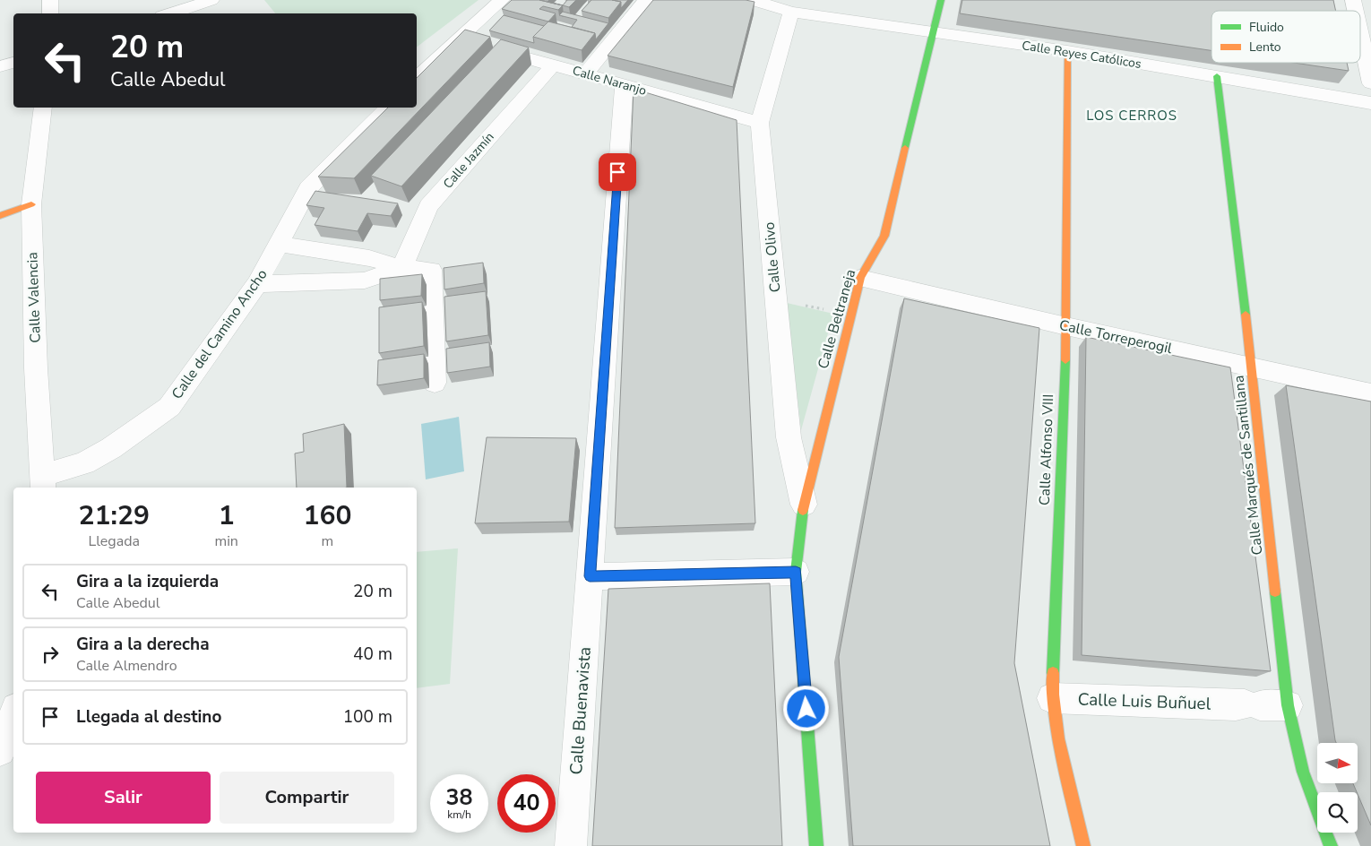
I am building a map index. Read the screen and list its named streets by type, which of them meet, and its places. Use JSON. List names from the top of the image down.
{
  "streets": {
    "street": [
      "Calle Reyes Católicos",
      "Calle Naranjo",
      "Calle Jazmín",
      "Calle Olivo",
      "Calle Valencia",
      "Calle Beltraneja",
      "Calle del Camino Ancho",
      "Calle Torreperogil",
      "Calle Alfonso VIII",
      "Calle Marqués de Santillana",
      "Calle Luis Buñuel",
      "Calle Buenavista"
    ]
  },
  "crossings": [
    ["Calle Reyes Católicos", "Calle Olivo"],
    ["Calle Reyes Católicos", "Calle Beltraneja"],
    ["Calle Reyes Católicos", "Calle Alfonso VIII"],
    ["Calle Reyes Católicos", "Calle Marqués de Santillana"],
    ["Calle Naranjo", "Calle Jazmín"],
    ["Calle Naranjo", "Calle Olivo"],
    ["Calle Naranjo", "Calle Buenavista"],
    ["Calle Olivo", "Calle Beltraneja"],
    ["Calle Valencia", "Calle del Camino Ancho"],
    ["Calle Beltraneja", "Calle Torreperogil"],
    ["Calle Torreperogil", "Calle Alfonso VIII"],
    ["Calle Torreperogil", "Calle Marqués de Santillana"],
    ["Calle Alfonso VIII", "Calle Luis Buñuel"],
    ["Calle Marqués de Santillana", "Calle Luis Buñuel"]
  ],
  "districts": ["LOS CERROS"],
  "legend": ["Fluido", "Lento"],
  "north": "right",
  "page": {
    "turn": ["20 m", "Calle Abedul"],
    "eta": [
      "21:29",
      "Llegada",
      "1",
      "min",
      "160",
      "m"
    ],
    "list": [
      {
        "name": "Gira a la izquierda",
        "note": "Calle Abedul",
        "value": "20 m"
      },
      {
        "name": "Gira a la derecha",
        "note": "Calle Almendro",
        "value": "40 m"
      },
      {
        "name": "Llegada al destino",
        "value": "100 m"
      }
    ],
    "buttons": ["Salir", "Compartir"],
    "speed": "38 km/h",
    "limit": "40"
  }
}
